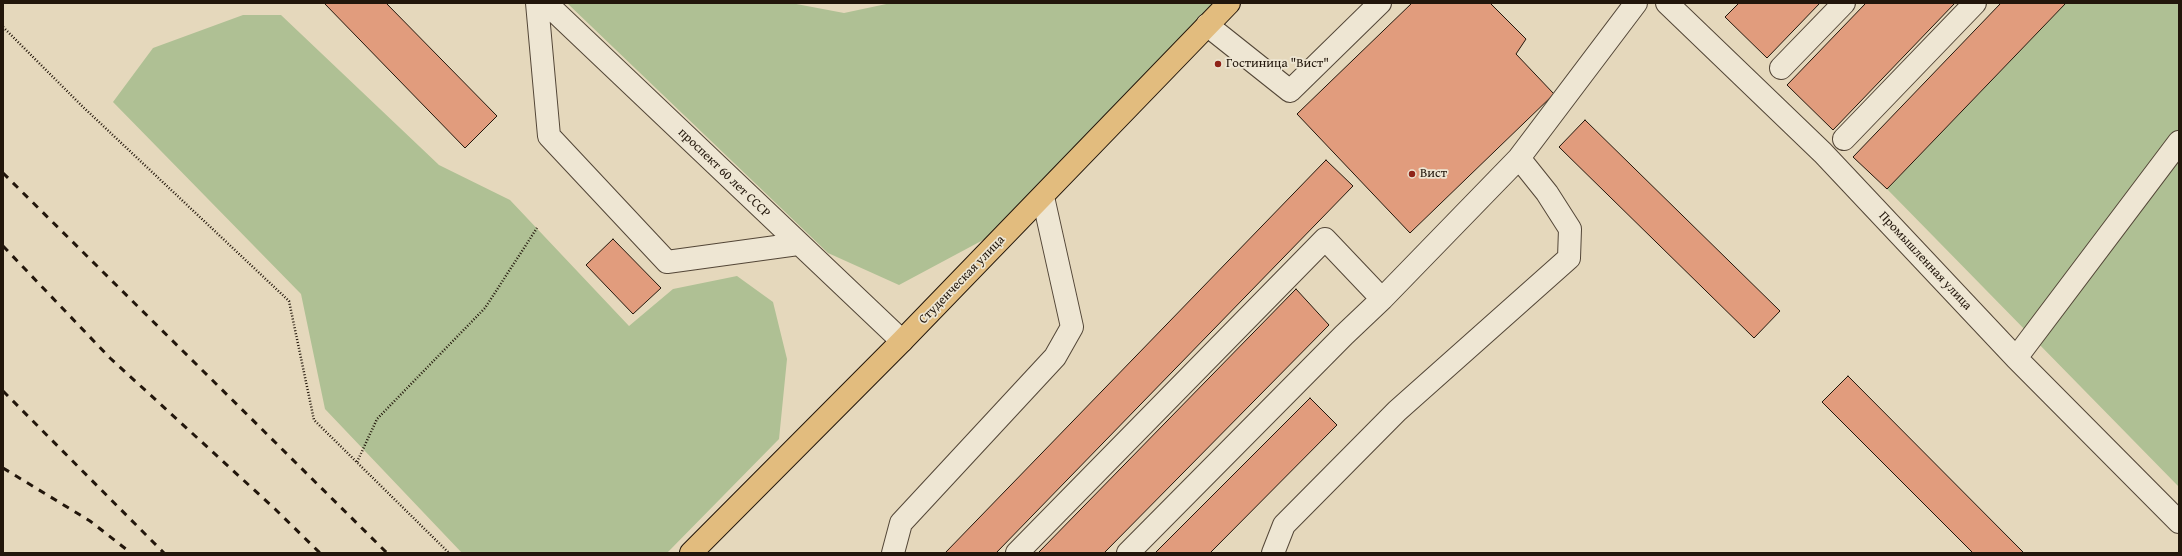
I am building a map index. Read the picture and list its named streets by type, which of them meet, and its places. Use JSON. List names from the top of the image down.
{
  "streets": {
    "main road": ["Студенческая улица"],
    "street": ["проспект 60 лет СССР", "Промышленная улица"]
  },
  "crossings": [
    ["проспект 60 лет СССР", "Студенческая улица"]
  ],
  "places": ["Гостиница \"Вист\"", "Вист"]
}
